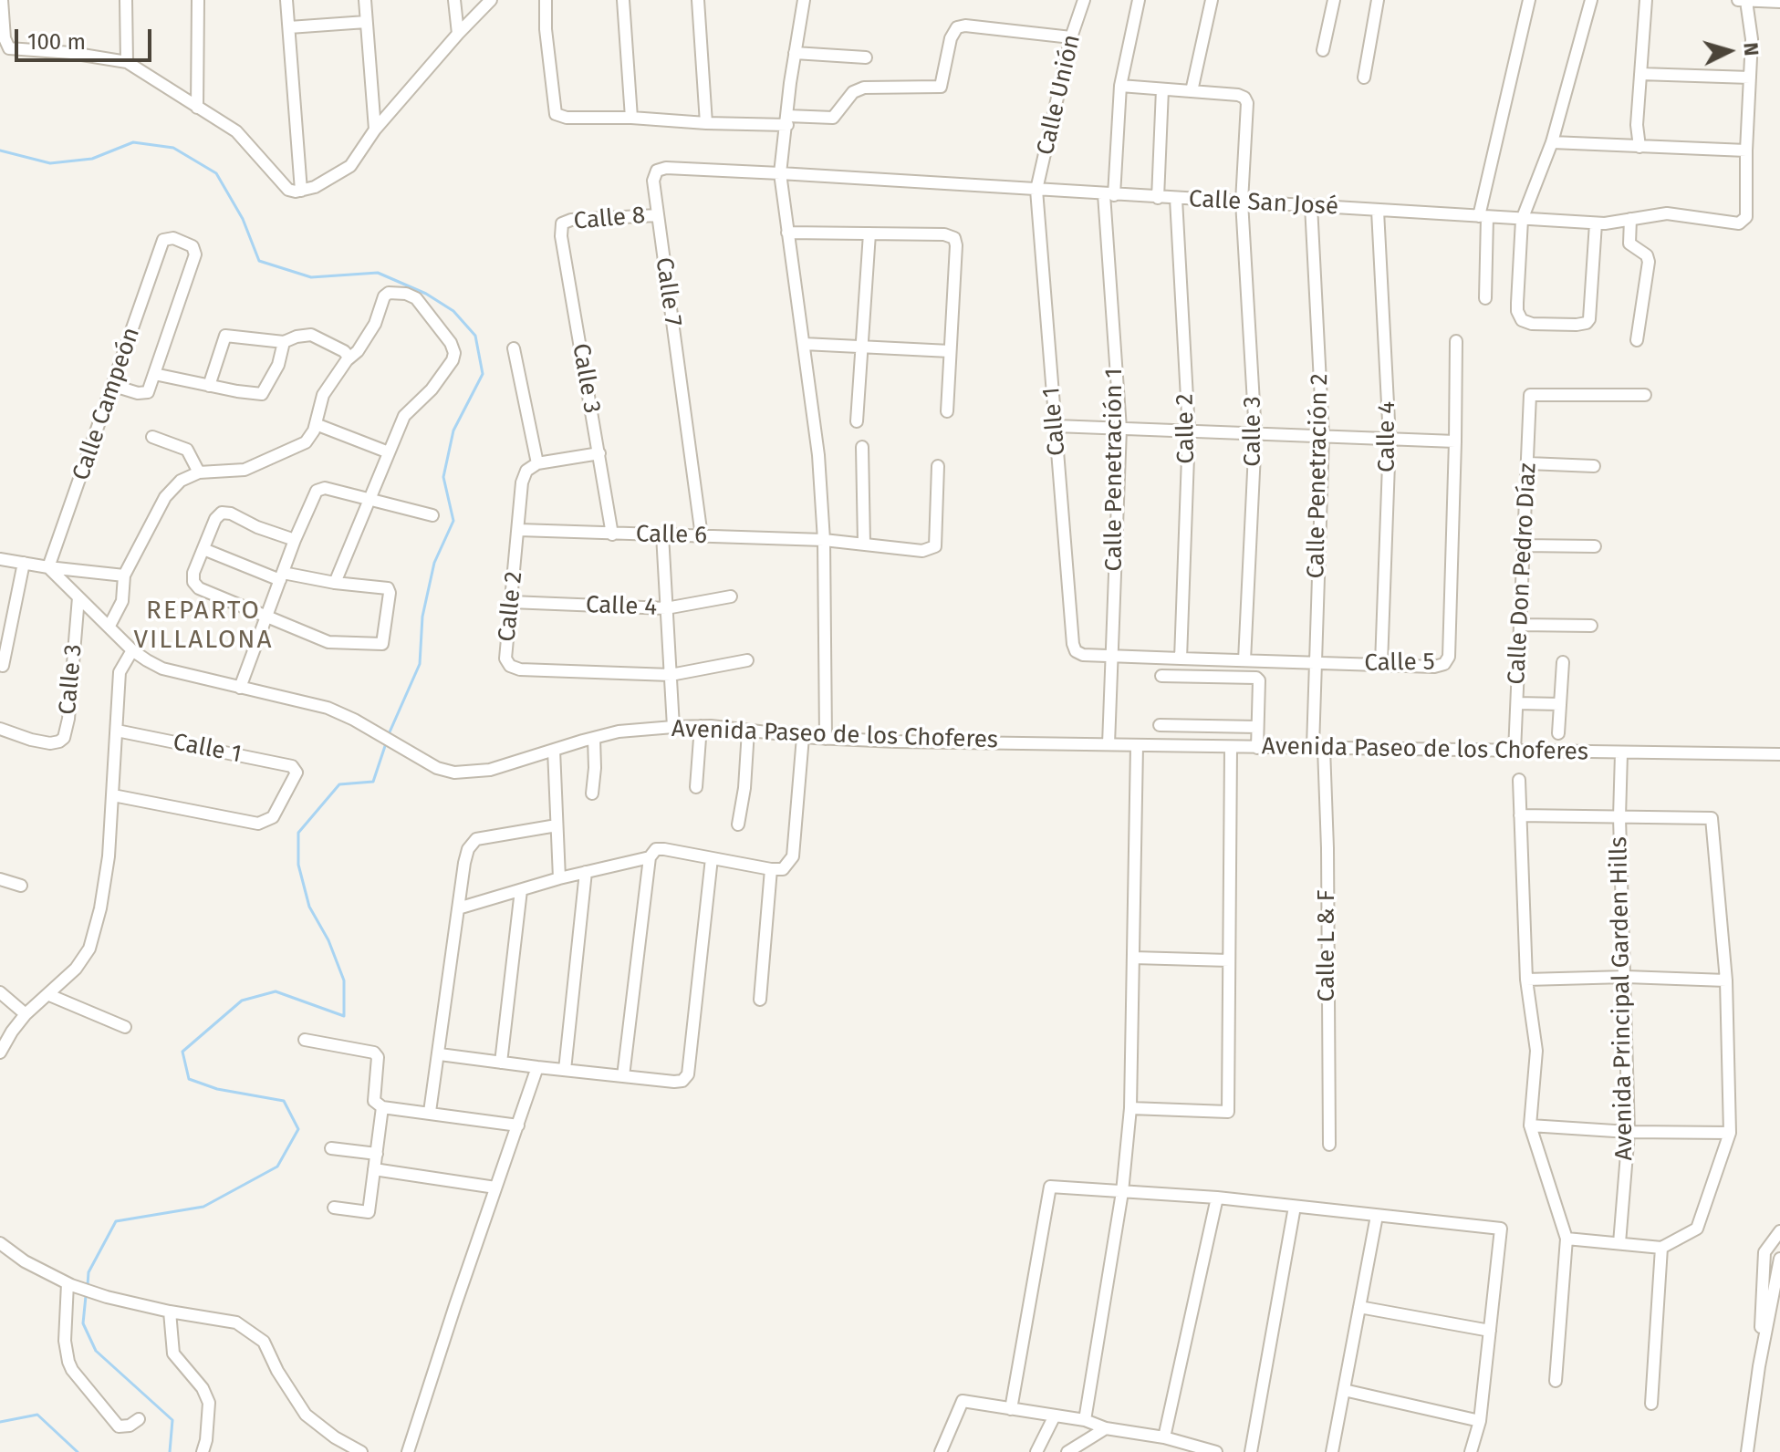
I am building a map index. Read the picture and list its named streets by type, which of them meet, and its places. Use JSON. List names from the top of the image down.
{
  "streets": {
    "street": [
      "Calle Unión",
      "Calle San José",
      "Calle 8",
      "Calle 7",
      "Calle 3",
      "Calle Campeón",
      "Calle 1",
      "Calle 2",
      "Calle 4",
      "Calle Penetración 1",
      "Calle Penetración 2",
      "Calle 6",
      "Calle Don Pedro Díaz",
      "Calle 5",
      "Avenida Paseo de los Choferes",
      "Calle L & F",
      "Avenida Principal Garden Hills"
    ]
  },
  "crossings": [
    ["Calle Unión", "Calle San José"],
    ["Calle Unión", "Calle 1"],
    ["Calle San José", "Calle 7"],
    ["Calle San José", "Calle 3"],
    ["Calle San José", "Calle 1"],
    ["Calle San José", "Calle 2"],
    ["Calle San José", "Calle 4"],
    ["Calle San José", "Calle Penetración 1"],
    ["Calle San José", "Calle Penetración 2"],
    ["Calle 8", "Calle 7"],
    ["Calle 8", "Calle 3"],
    ["Calle 7", "Calle 6"],
    ["Calle 3", "Calle 6"],
    ["Calle 3", "Calle 5"],
    ["Calle 3", "Avenida Paseo de los Choferes"],
    ["Calle Campeón", "Avenida Paseo de los Choferes"],
    ["Calle 1", "Calle 5"],
    ["Calle 2", "Calle 4"],
    ["Calle 2", "Calle 6"],
    ["Calle 2", "Calle 5"],
    ["Calle 4", "Calle 5"],
    ["Calle Penetración 1", "Calle 5"],
    ["Calle Penetración 1", "Avenida Paseo de los Choferes"],
    ["Calle Penetración 2", "Calle 5"],
    ["Calle Penetración 2", "Avenida Paseo de los Choferes"],
    ["Calle Penetración 2", "Calle L & F"],
    ["Calle Don Pedro Díaz", "Avenida Paseo de los Choferes"],
    ["Avenida Paseo de los Choferes", "Calle L & F"],
    ["Avenida Paseo de los Choferes", "Avenida Principal Garden Hills"]
  ],
  "districts": ["REPARTO VILLALONA"],
  "scale_bar": "100 m",
  "north": "right"
}
